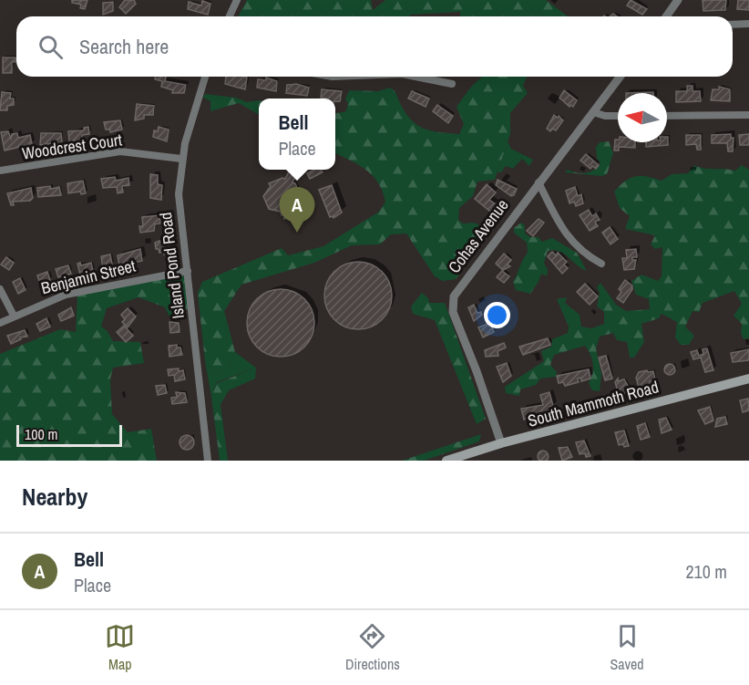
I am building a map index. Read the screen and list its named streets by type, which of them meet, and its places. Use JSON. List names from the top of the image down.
{
  "streets": {
    "main road": ["South Mammoth Road"],
    "street": [
      "Woodcrest Court",
      "Cohas Avenue",
      "Island Pond Road",
      "Benjamin Street"
    ]
  },
  "crossings": [
    ["Woodcrest Court", "Island Pond Road"],
    ["Cohas Avenue", "South Mammoth Road"],
    ["Island Pond Road", "Benjamin Street"]
  ],
  "scale_bar": "100 m",
  "north": "left",
  "page": {
    "search": "Search here",
    "popup": ["Bell", "Place"],
    "pins": "A",
    "scale": "100 m",
    "heading": "Nearby",
    "list": [
      {
        "mark": "A",
        "name": "Bell",
        "note": "Place",
        "value": "210 m"
      }
    ],
    "nav": ["Map", "Directions", "Saved"]
  }
}
